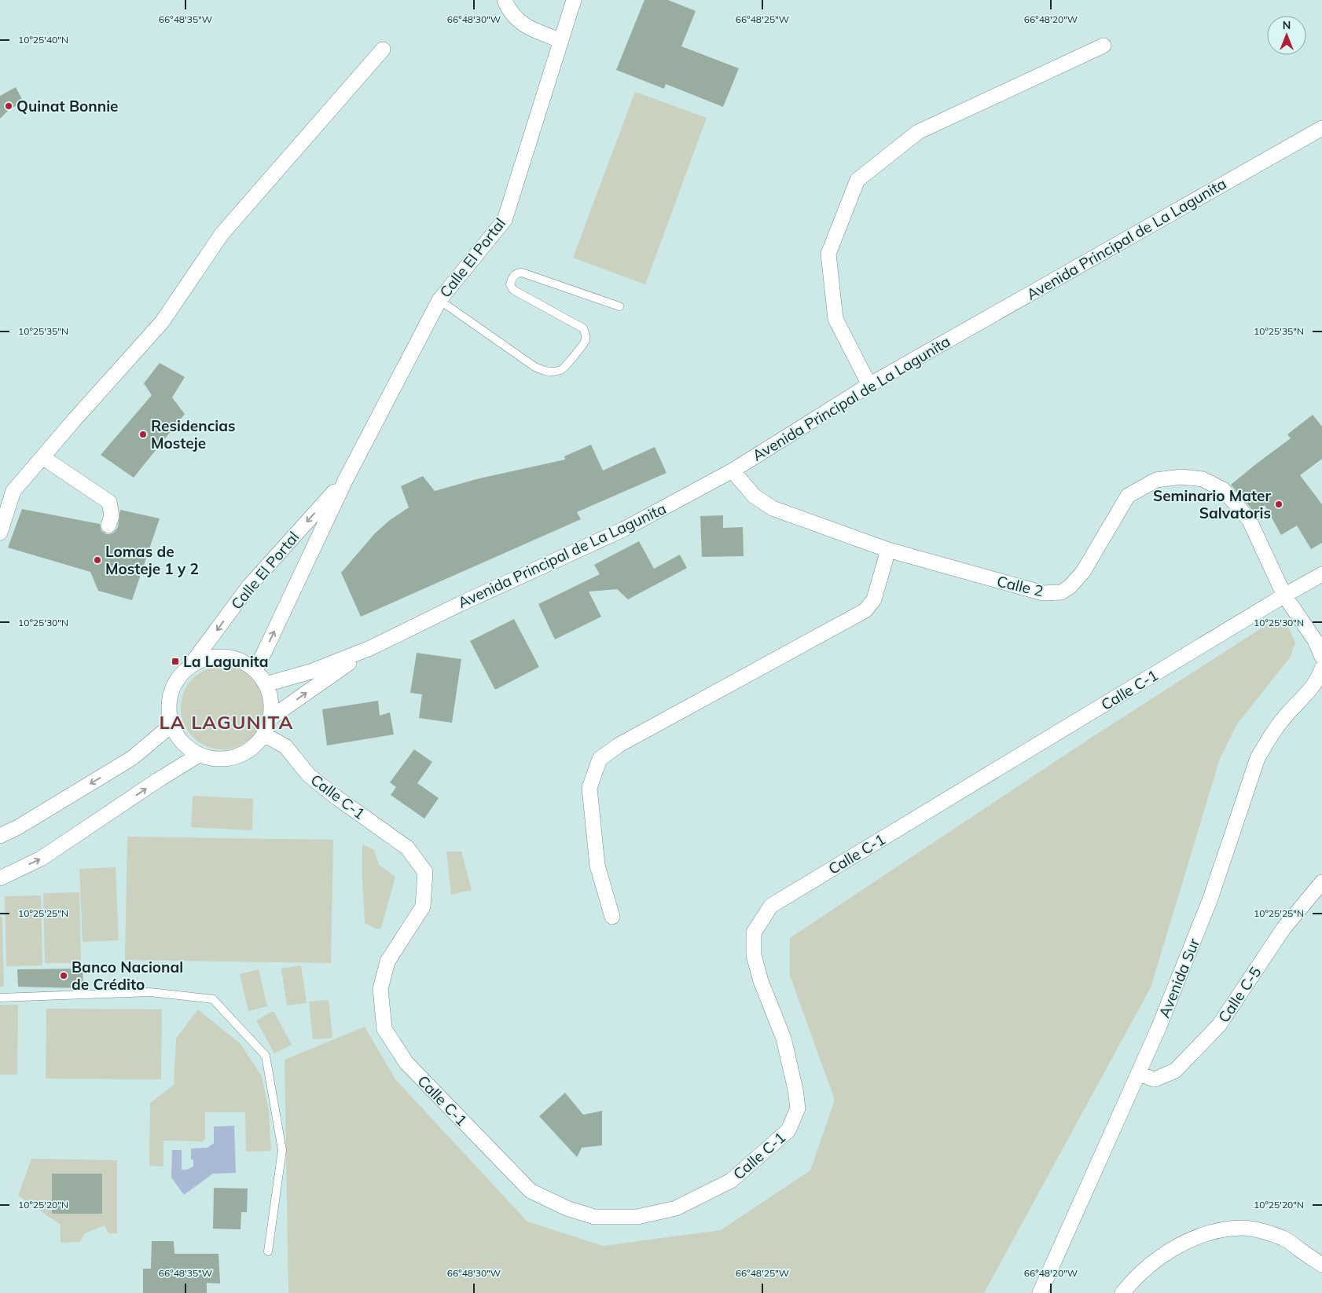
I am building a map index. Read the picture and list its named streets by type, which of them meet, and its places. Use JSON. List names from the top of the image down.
{
  "streets": {
    "street": [
      "Avenida Principal de La Lagunita",
      "Calle El Portal",
      "Calle 2",
      "Calle C-1",
      "Avenida Sur",
      "Calle C-5"
    ]
  },
  "crossings": [
    ["Avenida Principal de La Lagunita", "Calle El Portal"],
    ["Avenida Principal de La Lagunita", "Calle 2"],
    ["Avenida Principal de La Lagunita", "Calle C-1"],
    ["Calle El Portal", "Calle C-1"],
    ["Calle 2", "Calle C-1"],
    ["Avenida Sur", "Calle C-5"]
  ],
  "districts": ["LA LAGUNITA"],
  "places": {
    "other": [
      "Quinat Bonnie",
      "Residencias Mosteje",
      "Seminario Mater Salvatoris",
      "Lomas de Mosteje 1 y 2",
      "Banco Nacional de Crédito"
    ],
    "transit": ["La Lagunita"]
  },
  "north": "top",
  "coordinates": [
    "66°48'35\"W",
    "66°48'30\"W",
    "66°48'25\"W",
    "66°48'20\"W",
    "10°25'40\"N",
    "10°25'35\"N",
    "10°25'30\"N",
    "10°25'25\"N",
    "10°25'20\"N"
  ]
}
